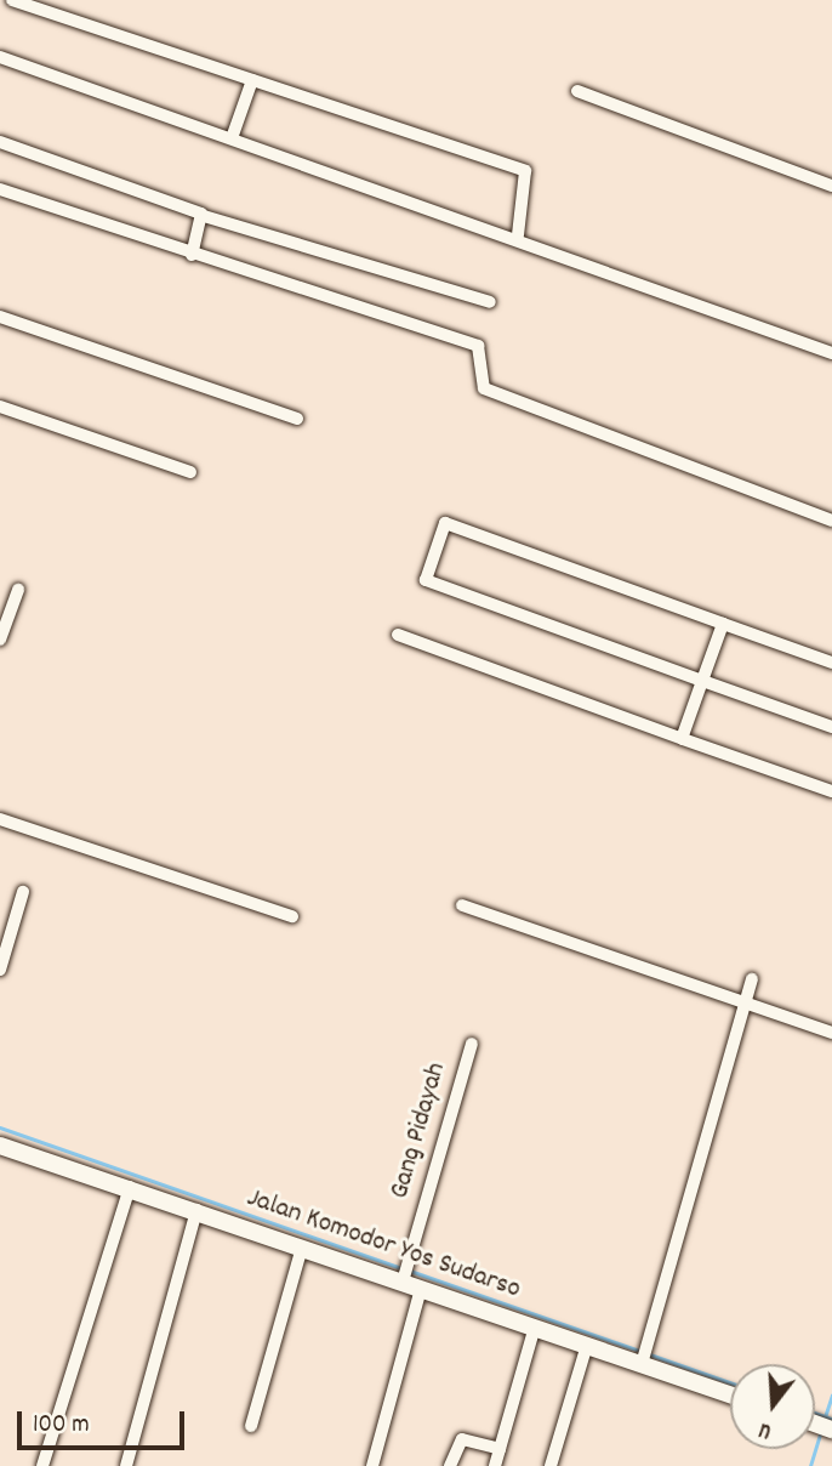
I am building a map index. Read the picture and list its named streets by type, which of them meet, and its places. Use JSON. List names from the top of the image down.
{
  "streets": {
    "street": ["Gang Pidayah", "Jalan Komodor Yos Sudarso"]
  },
  "crossings": [
    ["Gang Pidayah", "Jalan Komodor Yos Sudarso"]
  ],
  "scale_bar": "100 m",
  "north": "bottom"
}
